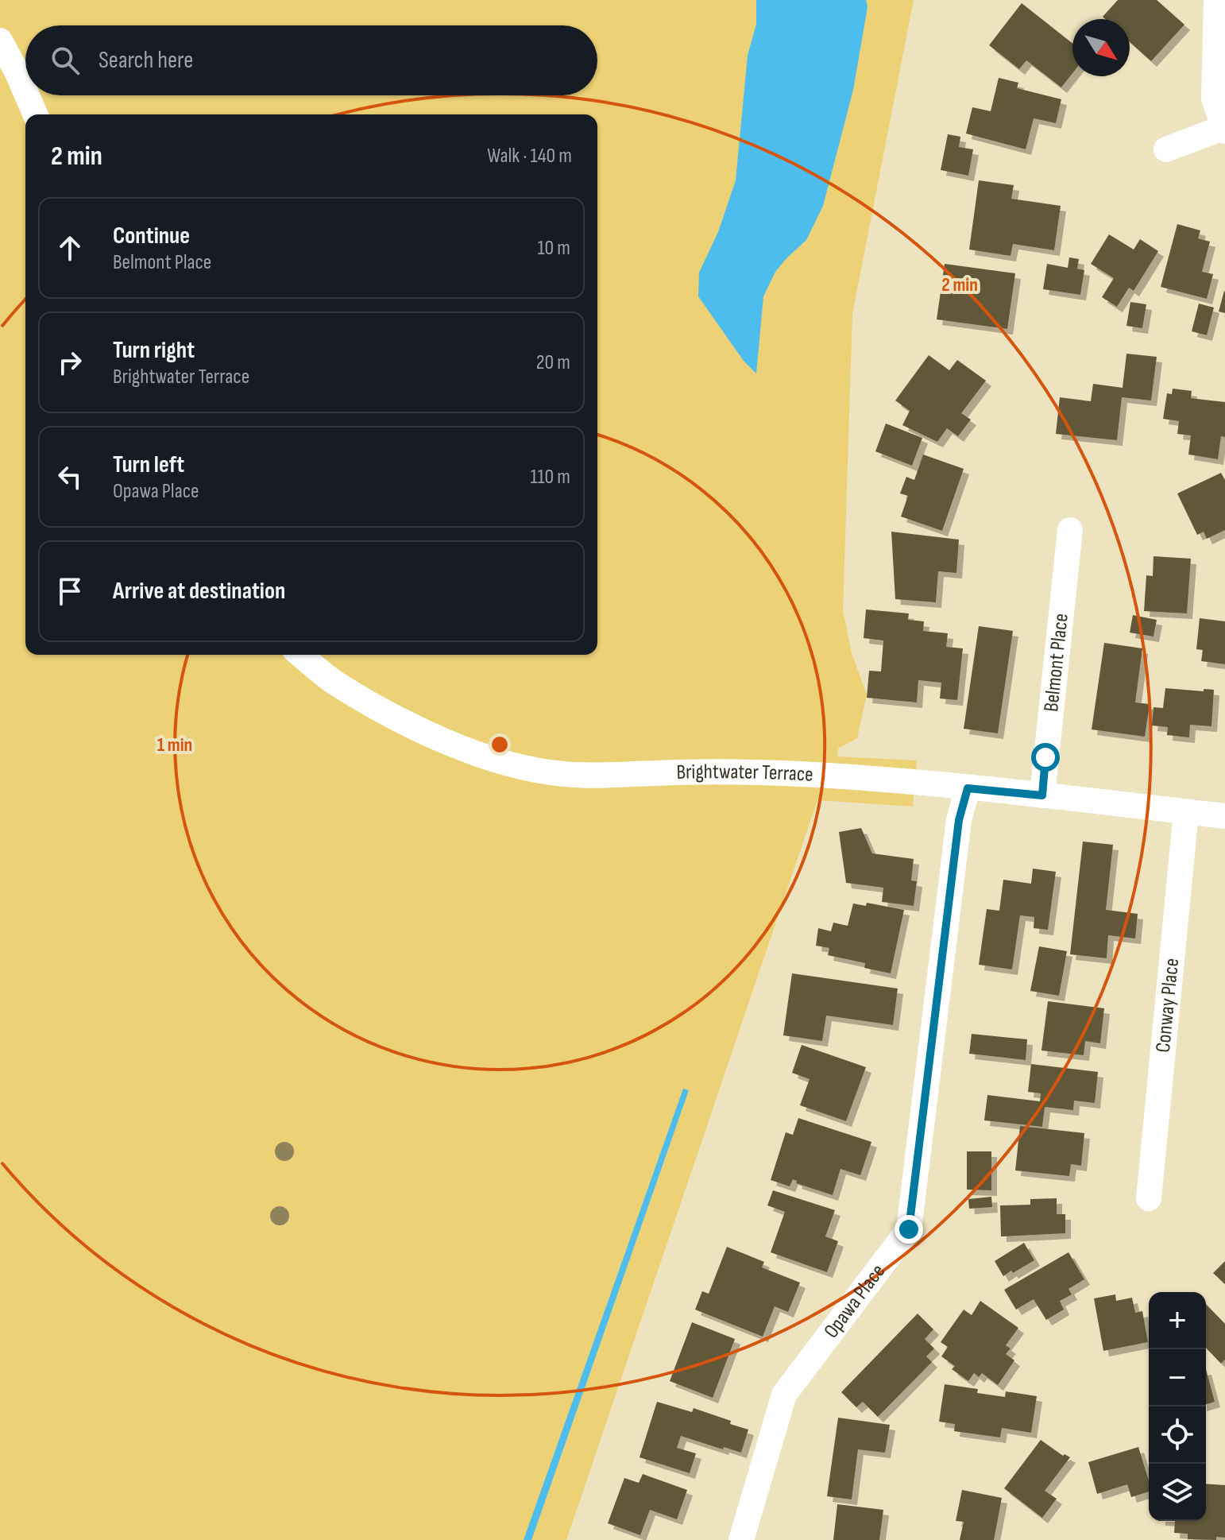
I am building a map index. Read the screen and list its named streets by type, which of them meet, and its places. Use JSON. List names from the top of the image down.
{
  "streets": {
    "street": [
      "Belmont Place",
      "Brightwater Terrace",
      "Conway Place",
      "Opawa Place"
    ]
  },
  "crossings": [
    ["Belmont Place", "Brightwater Terrace"],
    ["Brightwater Terrace", "Conway Place"],
    ["Brightwater Terrace", "Opawa Place"]
  ],
  "north": "bottom right",
  "page": {
    "search": "Search here",
    "heading": ["2 min", "Walk · 140 m"],
    "list": [
      ["Continue", "Belmont Place", "10 m"],
      ["Turn right", "Brightwater Terrace", "20 m"],
      ["Turn left", "Opawa Place", "110 m"],
      "Arrive at destination"
    ],
    "map_buttons": ["+", "−"]
  },
  "rings": ["2 min", "1 min"]
}
